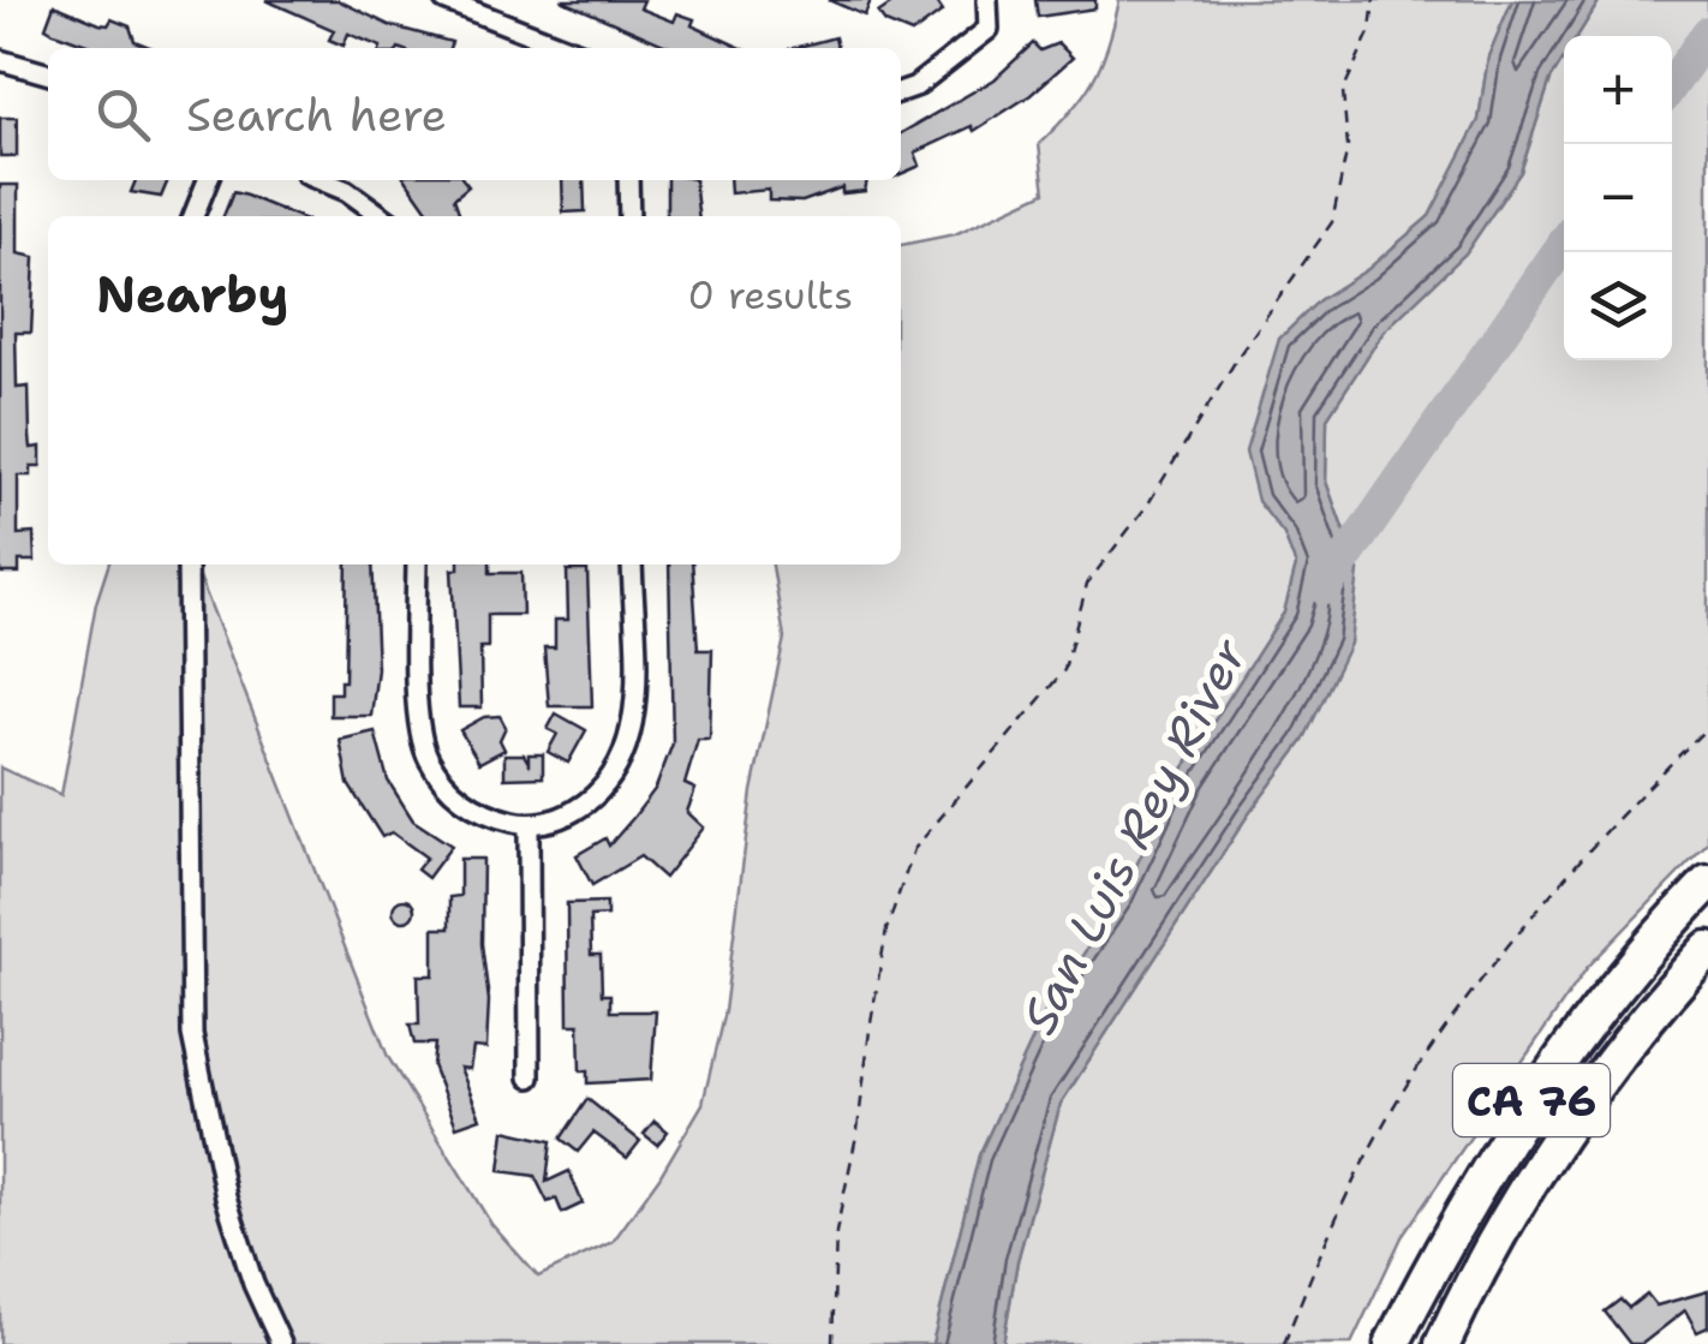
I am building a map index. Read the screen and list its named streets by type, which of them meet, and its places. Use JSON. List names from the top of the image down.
{
  "streets": {
    "highway": ["CA 76"]
  },
  "water": ["San Luis Rey River"],
  "page": {
    "map_buttons": ["+", "−"],
    "search": "Search here",
    "heading": ["Nearby", "0 results"]
  }
}
